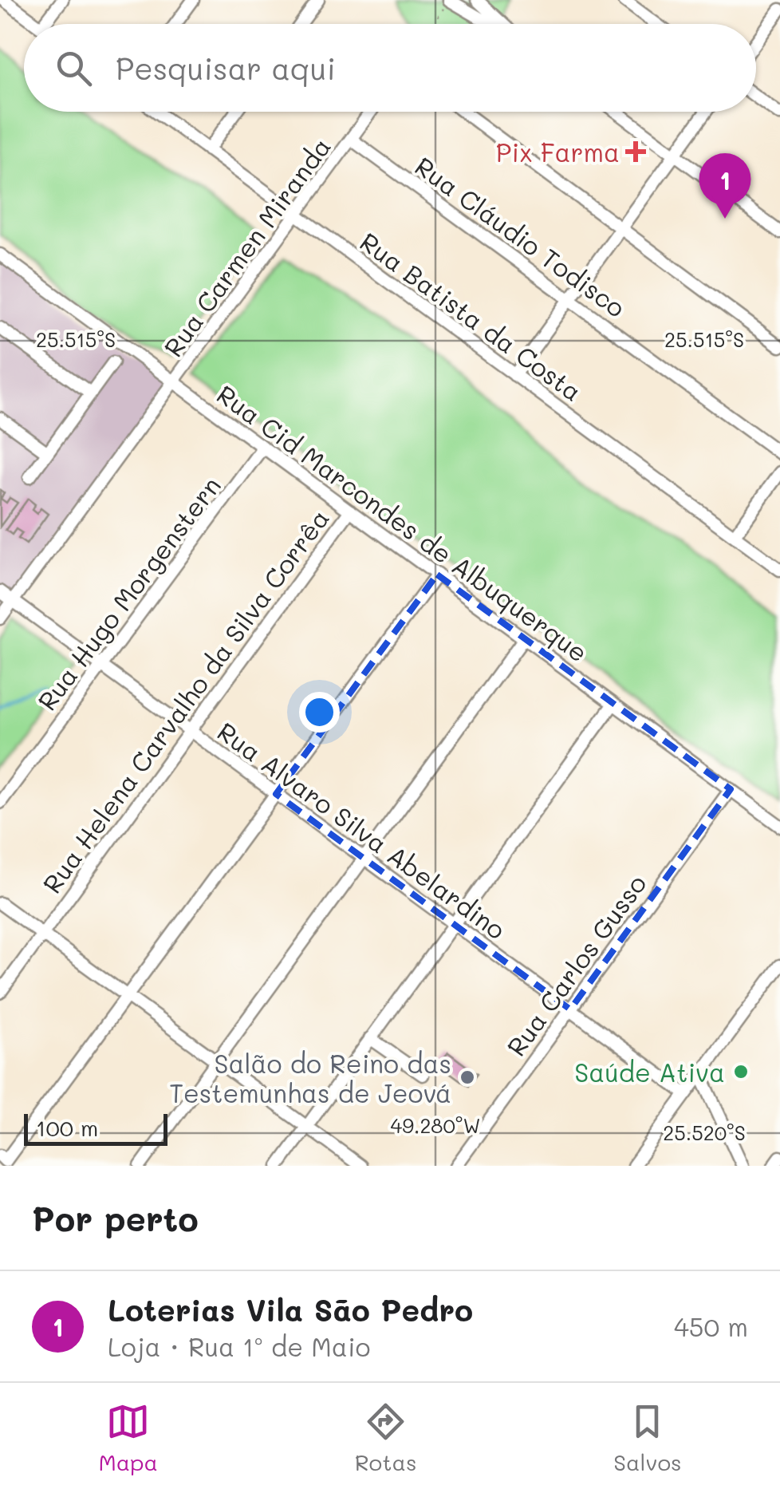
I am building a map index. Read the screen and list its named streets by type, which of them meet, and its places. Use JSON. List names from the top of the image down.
{
  "streets": {
    "street": [
      "Rua Cláudio Todisco",
      "Rua Carmen Miranda",
      "Rua Batista da Costa",
      "Rua Cid Marcondes de Albuquerque",
      "Rua Hugo Morgenstern",
      "Rua Helena Carvalho da Silva Corrêa",
      "Rua Alvaro Silva Abelardino",
      "Rua Carlos Gusso"
    ]
  },
  "crossings": [
    ["Rua Cláudio Todisco", "Rua Carmen Miranda"],
    ["Rua Carmen Miranda", "Rua Batista da Costa"],
    ["Rua Carmen Miranda", "Rua Cid Marcondes de Albuquerque"],
    ["Rua Carmen Miranda", "Rua Alvaro Silva Abelardino"],
    ["Rua Cid Marcondes de Albuquerque", "Rua Hugo Morgenstern"],
    ["Rua Cid Marcondes de Albuquerque", "Rua Helena Carvalho da Silva Corrêa"],
    ["Rua Cid Marcondes de Albuquerque", "Rua Carlos Gusso"],
    ["Rua Hugo Morgenstern", "Rua Alvaro Silva Abelardino"],
    ["Rua Helena Carvalho da Silva Corrêa", "Rua Alvaro Silva Abelardino"],
    ["Rua Alvaro Silva Abelardino", "Rua Carlos Gusso"]
  ],
  "places": {
    "health": ["Pix Farma"],
    "other": ["Saúde Ativa", "Salão do Reino das Testemunhas de Jeová"]
  },
  "scale_bar": "100 m",
  "page": {
    "search": "Pesquisar aqui",
    "pins": "1",
    "scale": "100 m",
    "heading": "Por perto",
    "list": [
      {
        "mark": "1",
        "name": "Loterias Vila São Pedro",
        "note": "Loja · Rua 1º de Maio",
        "value": "450 m"
      }
    ],
    "nav": ["Mapa", "Rotas", "Salvos"]
  },
  "coordinates": ["25.515°S", "49.280°W", "25.520°S"]
}
